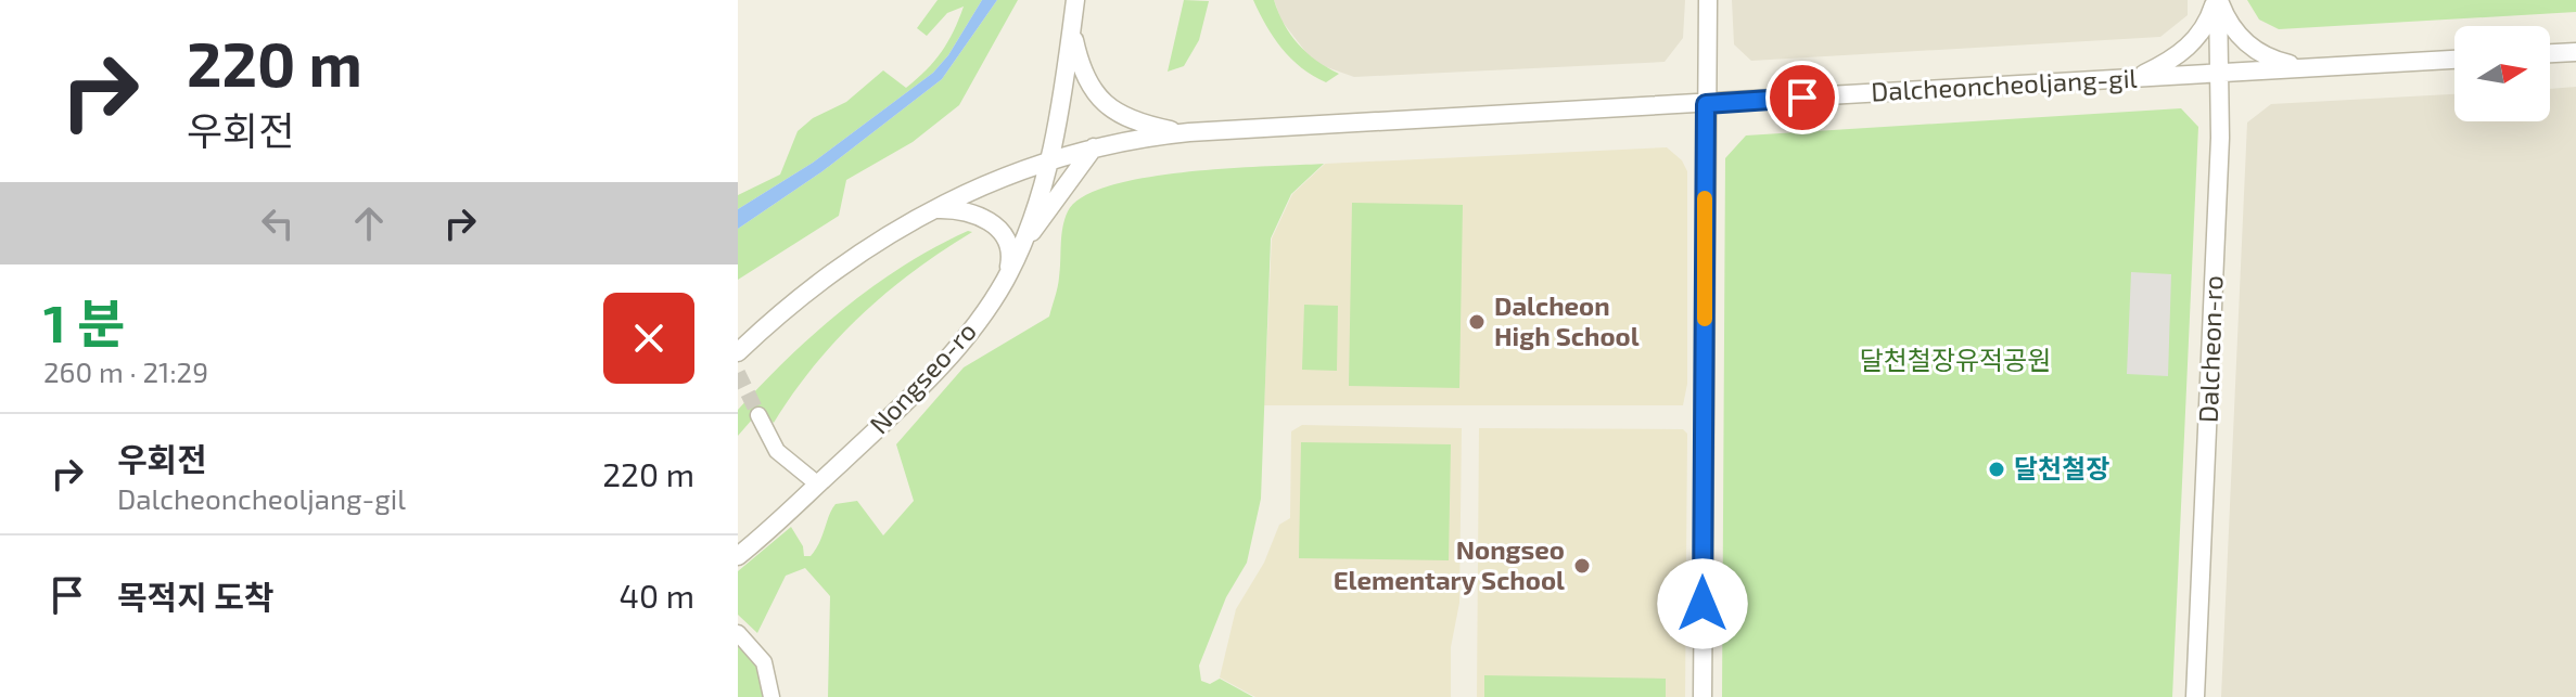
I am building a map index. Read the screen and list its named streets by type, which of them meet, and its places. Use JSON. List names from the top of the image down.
{
  "streets": {
    "street": ["Dalcheoncheoljang-gil", "Dalcheon-ro", "Nongseo-ro"]
  },
  "crossings": [
    ["Dalcheoncheoljang-gil", "Dalcheon-ro"]
  ],
  "parks": ["달천철장유적공원"],
  "places": ["Dalcheon High School", "달천철장", "Nongseo Elementary School"],
  "north": "right",
  "page": {
    "turn": ["220 m", "우회전"],
    "heading": ["1 분", "260 m · 21:29"],
    "list": [
      {
        "name": "우회전",
        "note": "Dalcheoncheoljang-gil",
        "value": "220 m"
      },
      {
        "name": "목적지 도착",
        "value": "40 m"
      }
    ]
  }
}
